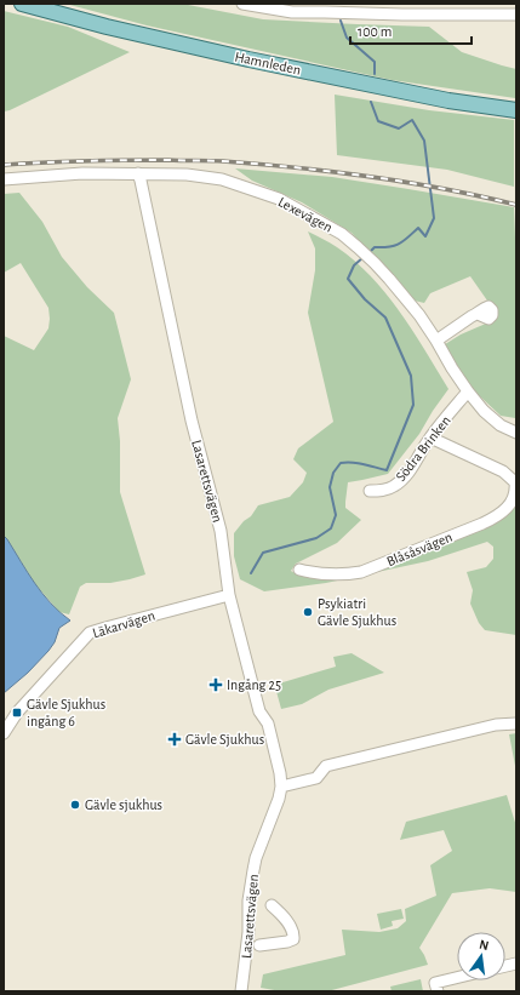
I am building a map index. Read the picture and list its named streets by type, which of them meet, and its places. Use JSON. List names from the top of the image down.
{
  "streets": {
    "main road": ["Hamnleden"],
    "street": [
      "Lexevägen",
      "Södra Brinken",
      "Lasarettsvägen",
      "Blåsåsvägen",
      "Läkarvägen"
    ]
  },
  "crossings": [
    ["Lexevägen", "Södra Brinken"],
    ["Lexevägen", "Lasarettsvägen"],
    ["Södra Brinken", "Blåsåsvägen"],
    ["Lasarettsvägen", "Läkarvägen"]
  ],
  "places": {
    "other": ["Psykiatri Gävle Sjukhus", "Gävle sjukhus"],
    "health": ["Ingång 25", "Gävle Sjukhus"],
    "transit": ["Gävle Sjukhus ingång 6"]
  },
  "scale_bar": "100 m",
  "north": "top"
}
